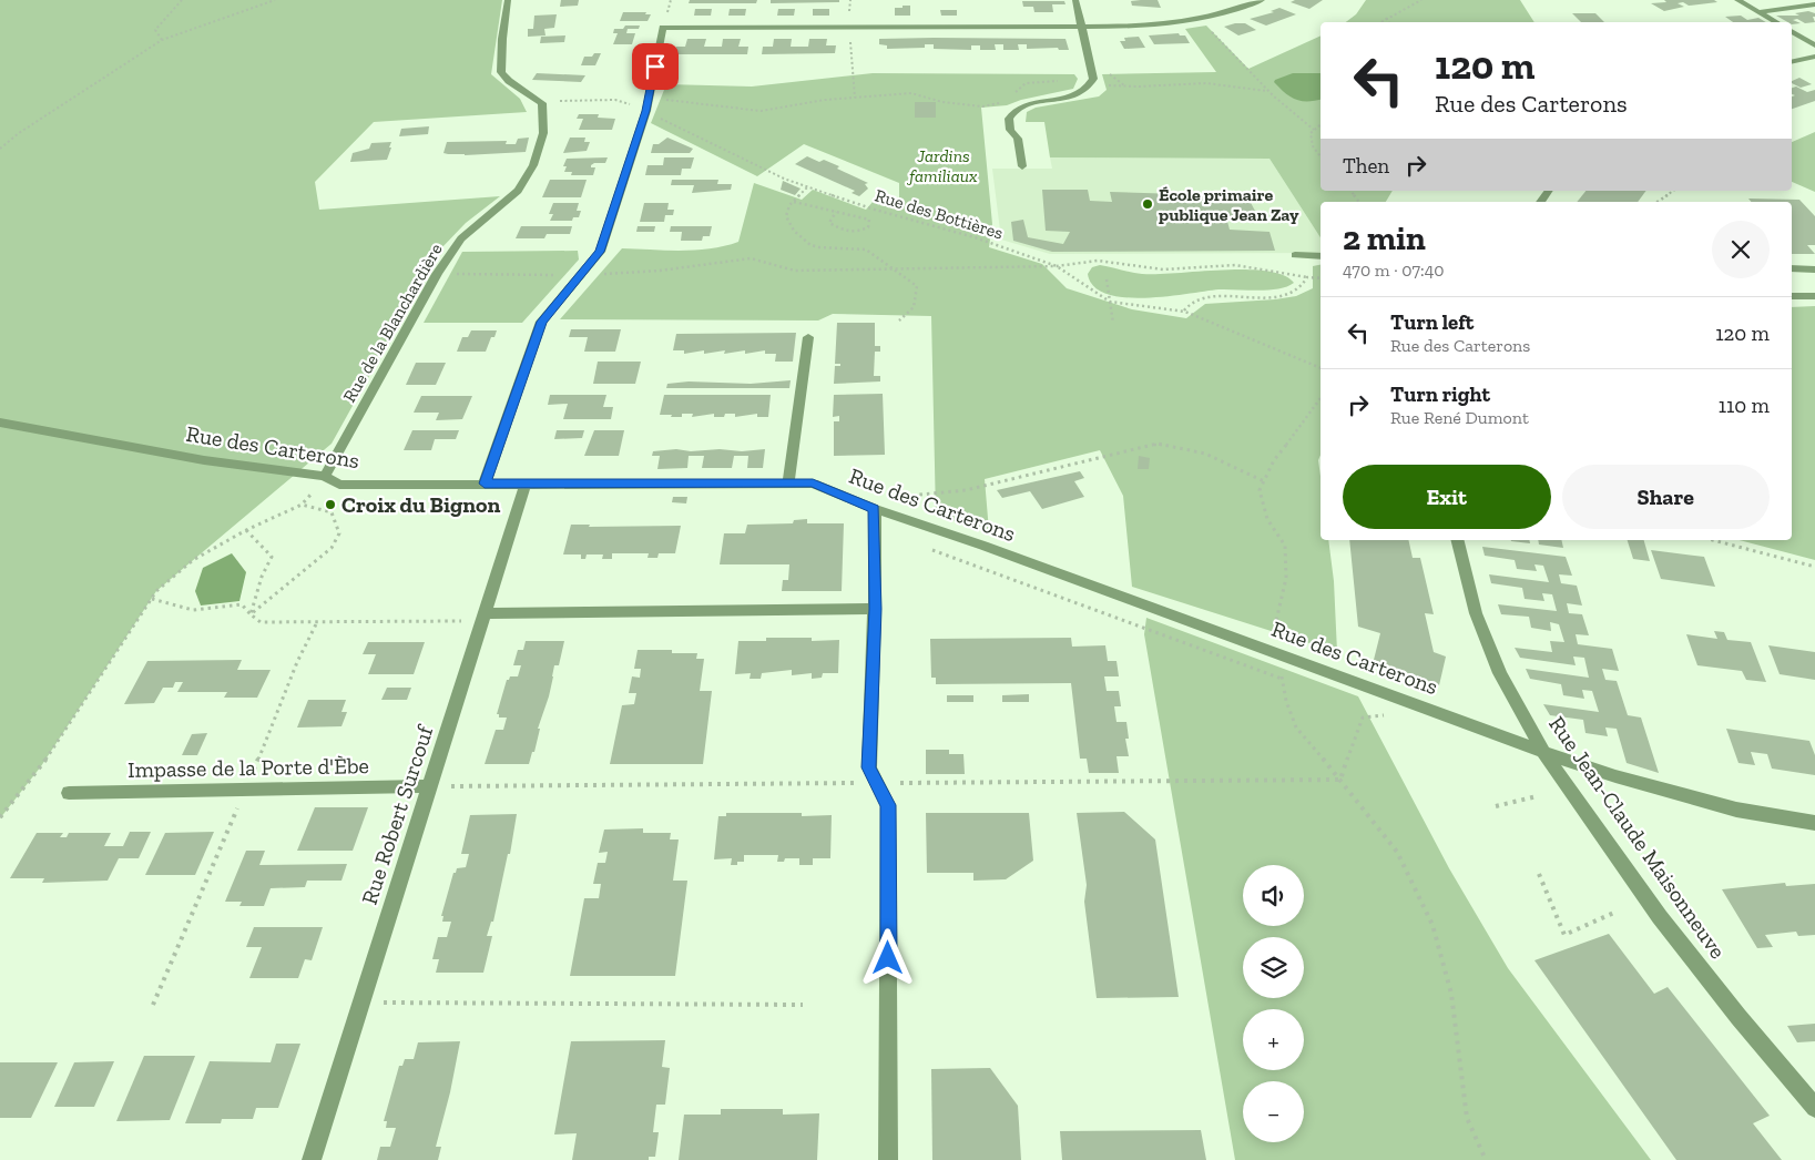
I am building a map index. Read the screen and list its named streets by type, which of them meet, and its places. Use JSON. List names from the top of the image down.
{
  "streets": {
    "street": [
      "Rue de la Blanchardière",
      "Rue des Carterons",
      "Impasse de la Porte d'Èbe",
      "Rue Robert Surcouf",
      "Rue Jean-Claude Maisonneuve"
    ],
    "path": ["Rue des Bottières"]
  },
  "crossings": [
    ["Rue des Bottières", "Rue de la Blanchardière"],
    ["Rue de la Blanchardière", "Rue des Carterons"],
    ["Rue des Carterons", "Rue Robert Surcouf"],
    ["Rue des Carterons", "Rue Jean-Claude Maisonneuve"],
    ["Impasse de la Porte d'Èbe", "Rue Robert Surcouf"]
  ],
  "parks": ["Jardins familiaux"],
  "places": ["École primaire publique Jean Zay", "Croix du Bignon"],
  "page": {
    "turn": ["120 m", "Rue des Carterons"],
    "then": "Then",
    "heading": ["2 min", "470 m · 07:40"],
    "list": [
      {
        "name": "Turn left",
        "note": "Rue des Carterons",
        "value": "120 m"
      },
      {
        "name": "Turn right",
        "note": "Rue René Dumont",
        "value": "110 m"
      }
    ],
    "buttons": ["Exit", "Share"],
    "map_buttons": ["+", "−"]
  }
}
